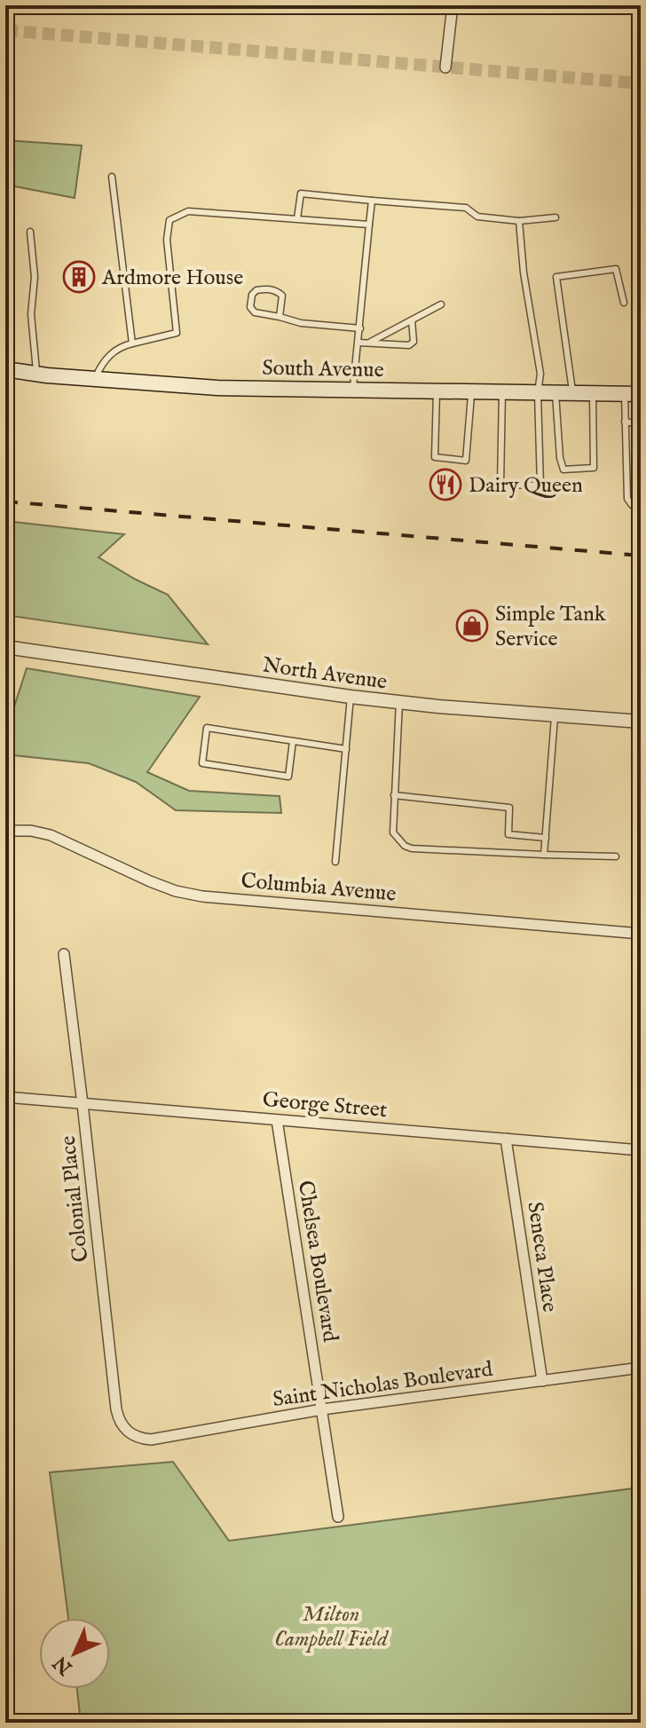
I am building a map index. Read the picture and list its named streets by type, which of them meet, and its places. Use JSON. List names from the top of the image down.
{
  "streets": {
    "main road": ["South Avenue"],
    "street": [
      "North Avenue",
      "Columbia Avenue",
      "George Street",
      "Colonial Place",
      "Seneca Place",
      "Chelsea Boulevard",
      "Saint Nicholas Boulevard"
    ]
  },
  "crossings": [
    ["George Street", "Colonial Place"],
    ["George Street", "Seneca Place"],
    ["George Street", "Chelsea Boulevard"],
    ["Colonial Place", "Saint Nicholas Boulevard"],
    ["Seneca Place", "Saint Nicholas Boulevard"],
    ["Chelsea Boulevard", "Saint Nicholas Boulevard"]
  ],
  "parks": ["Milton Campbell Field"],
  "places": {
    "building": ["Ardmore House"],
    "restaurant": ["Dairy Queen"],
    "shop": ["Simple Tank Service"]
  },
  "north": "bottom left"
}
